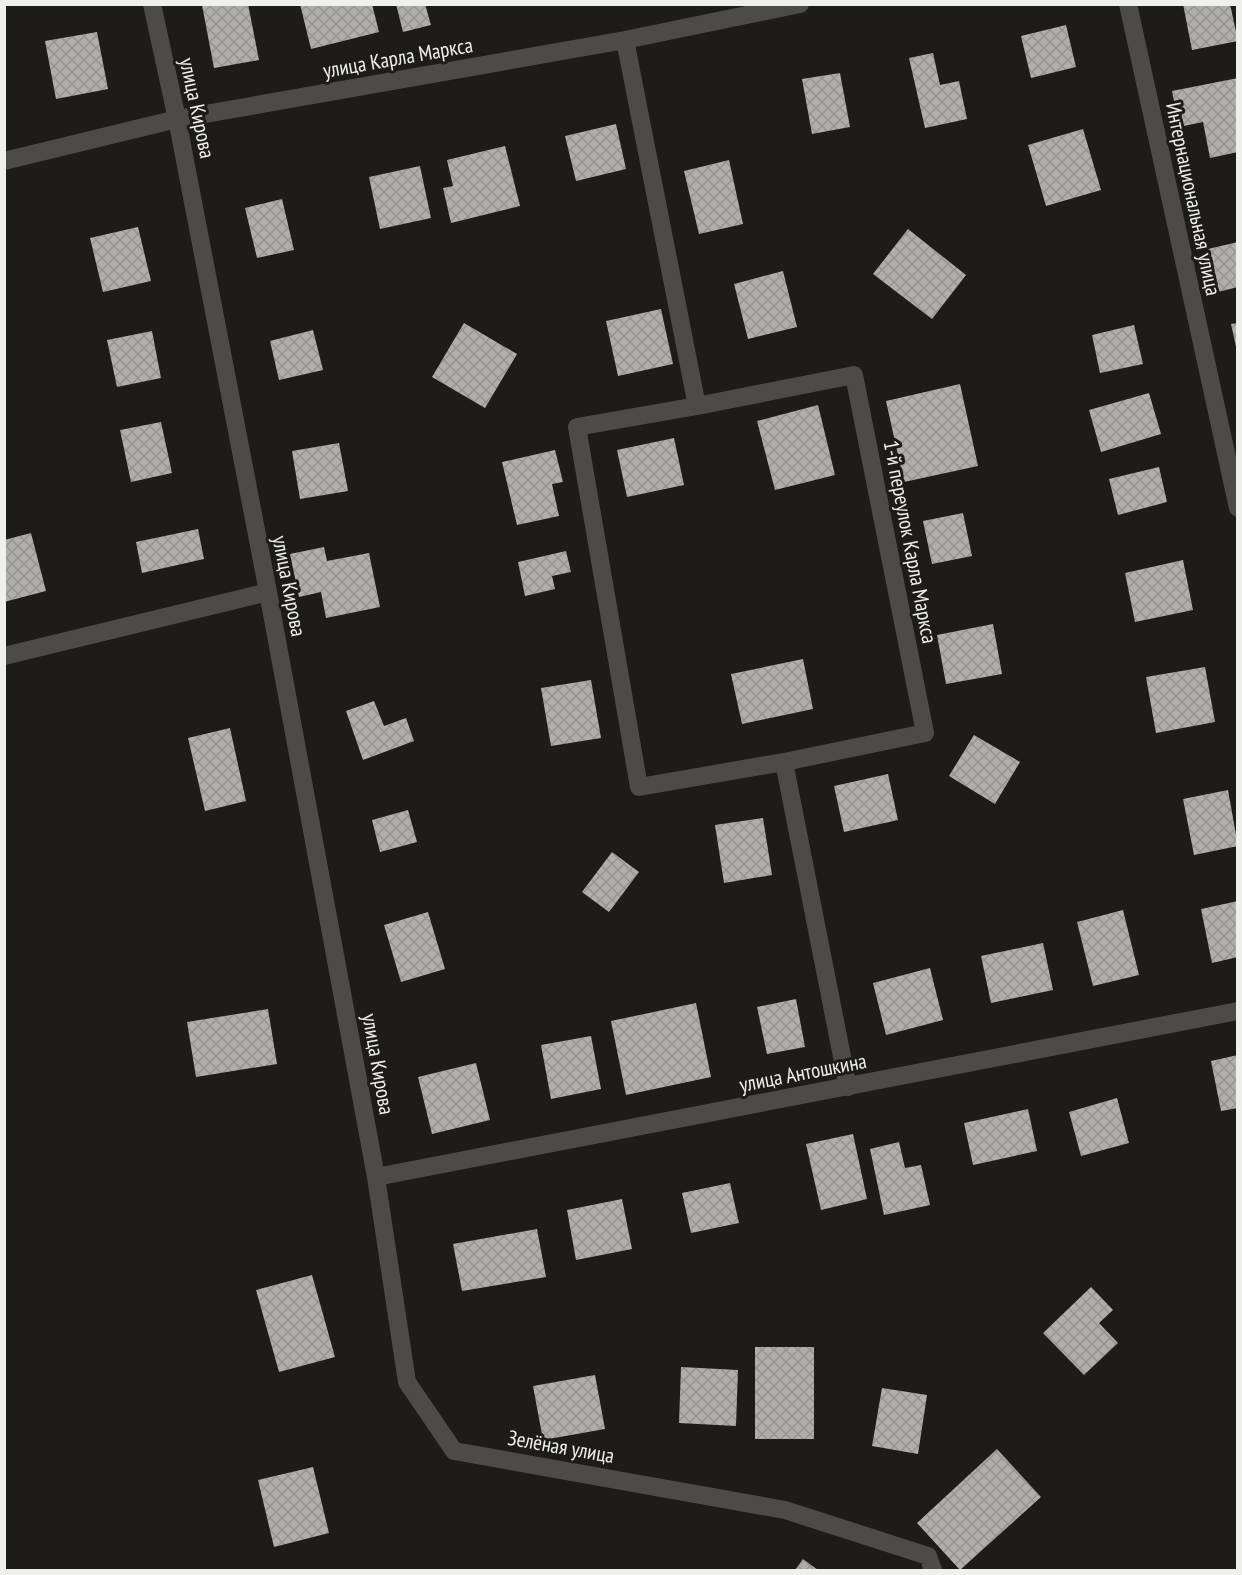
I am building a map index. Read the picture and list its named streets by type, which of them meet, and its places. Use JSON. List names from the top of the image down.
{
  "streets": {
    "street": [
      "улица Карла Маркса",
      "улица Кирова",
      "Интернациональная улица",
      "1-й переулок Карла Маркса",
      "улица Антошкина",
      "Зелёная улица"
    ]
  },
  "crossings": [
    ["улица Карла Маркса", "улица Кирова"],
    ["улица Кирова", "улица Антошкина"],
    ["улица Кирова", "Зелёная улица"],
    ["улица Антошкина", "Зелёная улица"]
  ]
}
